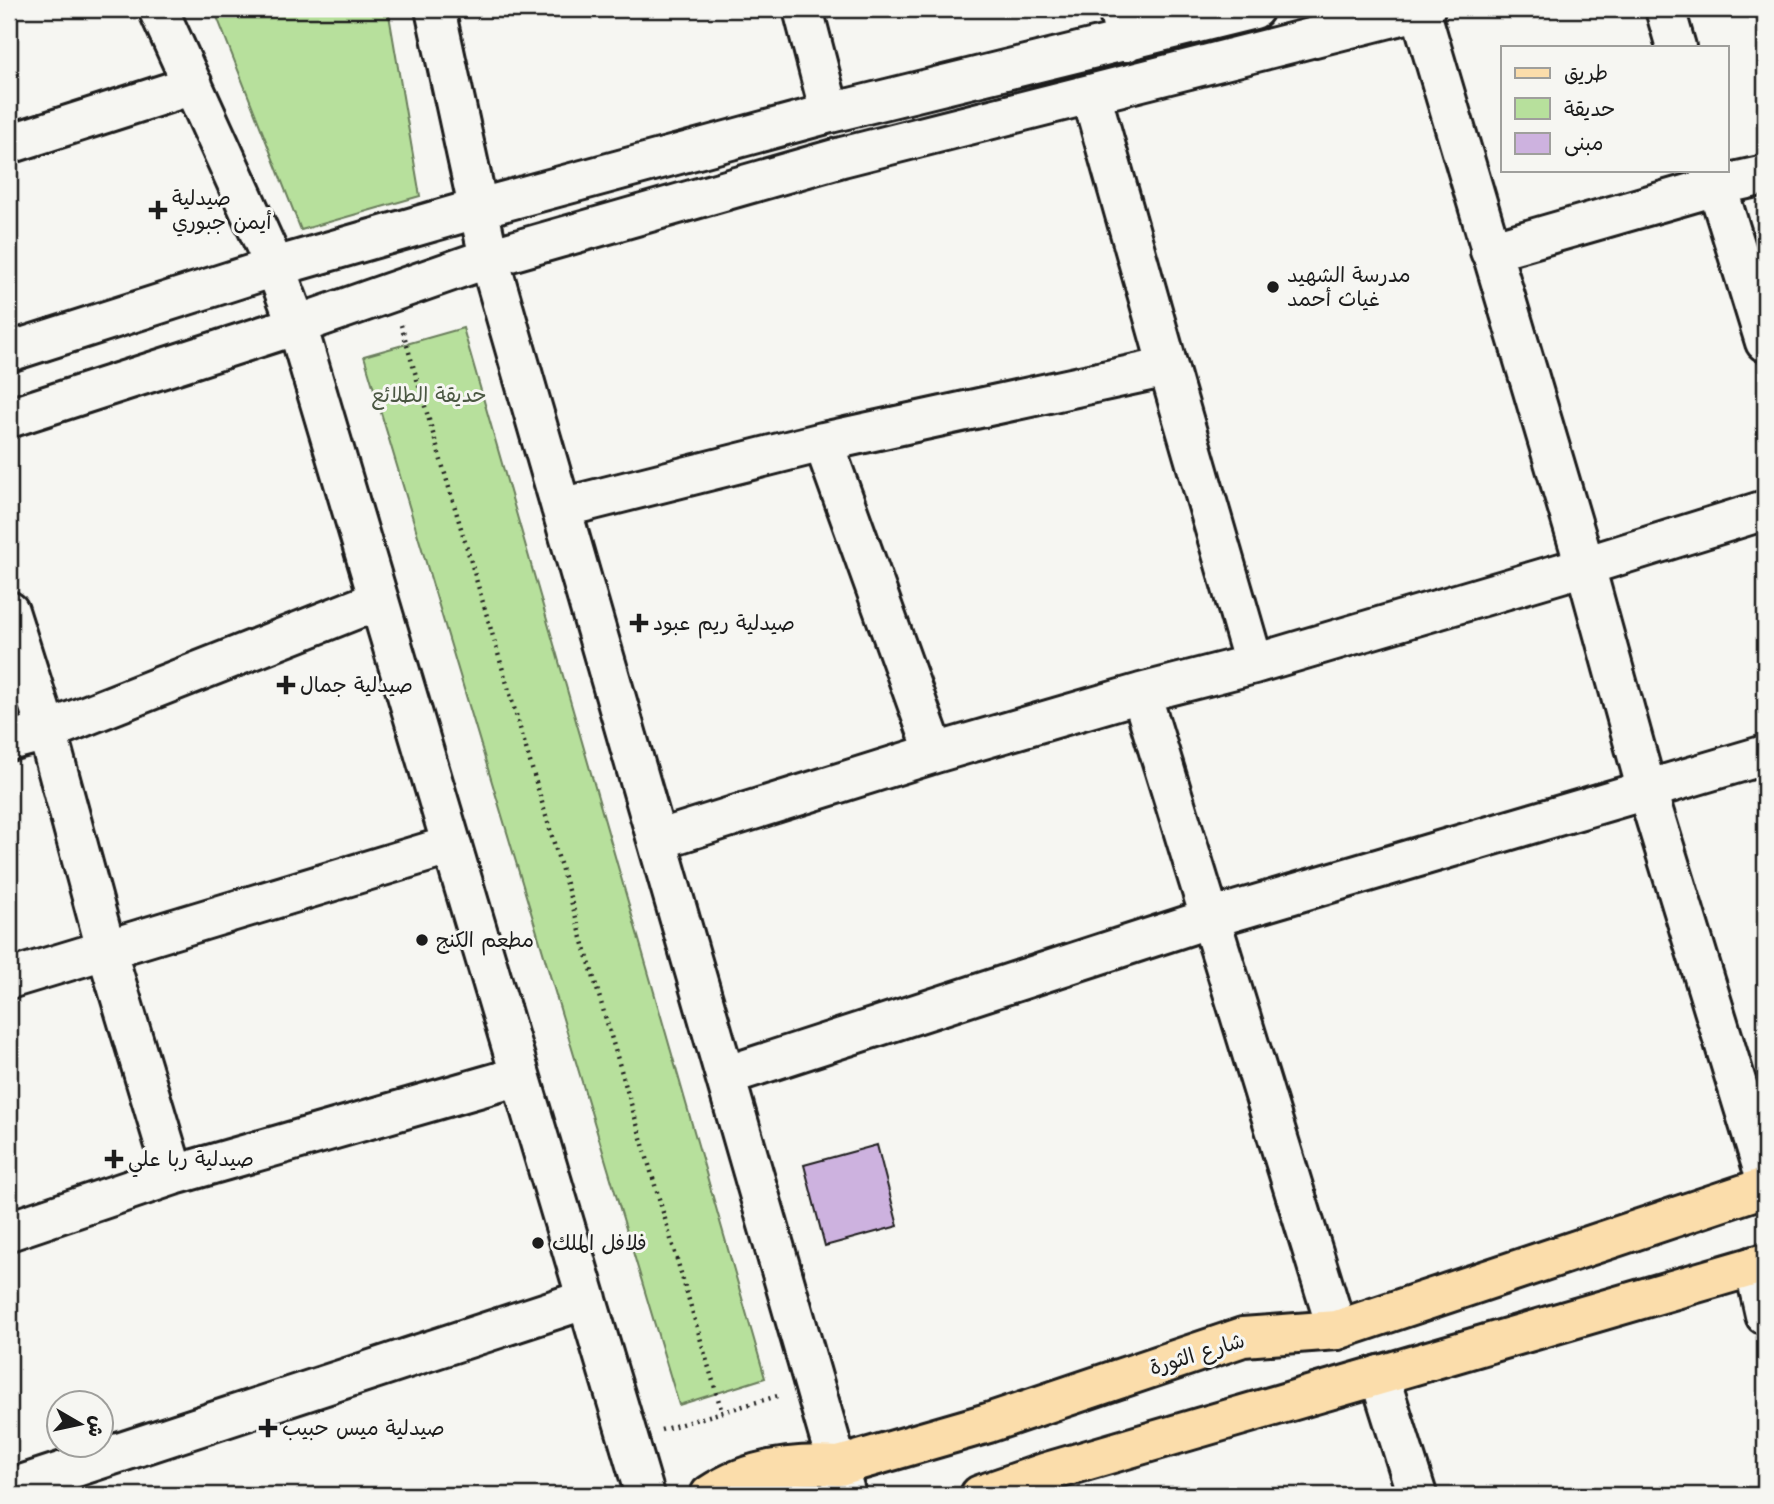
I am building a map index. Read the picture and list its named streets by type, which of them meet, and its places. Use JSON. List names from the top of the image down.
{
  "streets": {
    "main road": ["شارع الثورة"]
  },
  "parks": ["حديقة الطلائع"],
  "places": {
    "health": [
      "صيدلية أيمن جبوري",
      "صيدلية ريم عبود",
      "صيدلية جمال",
      "صيدلية ربا علي",
      "صيدلية ميس حبيب"
    ],
    "other": ["مدرسة الشهيد غياث أحمد", "مطعم الكنج", "فلافل الملك"]
  },
  "legend": ["طريق", "حديقة", "مبنى"],
  "north": "right"
}
